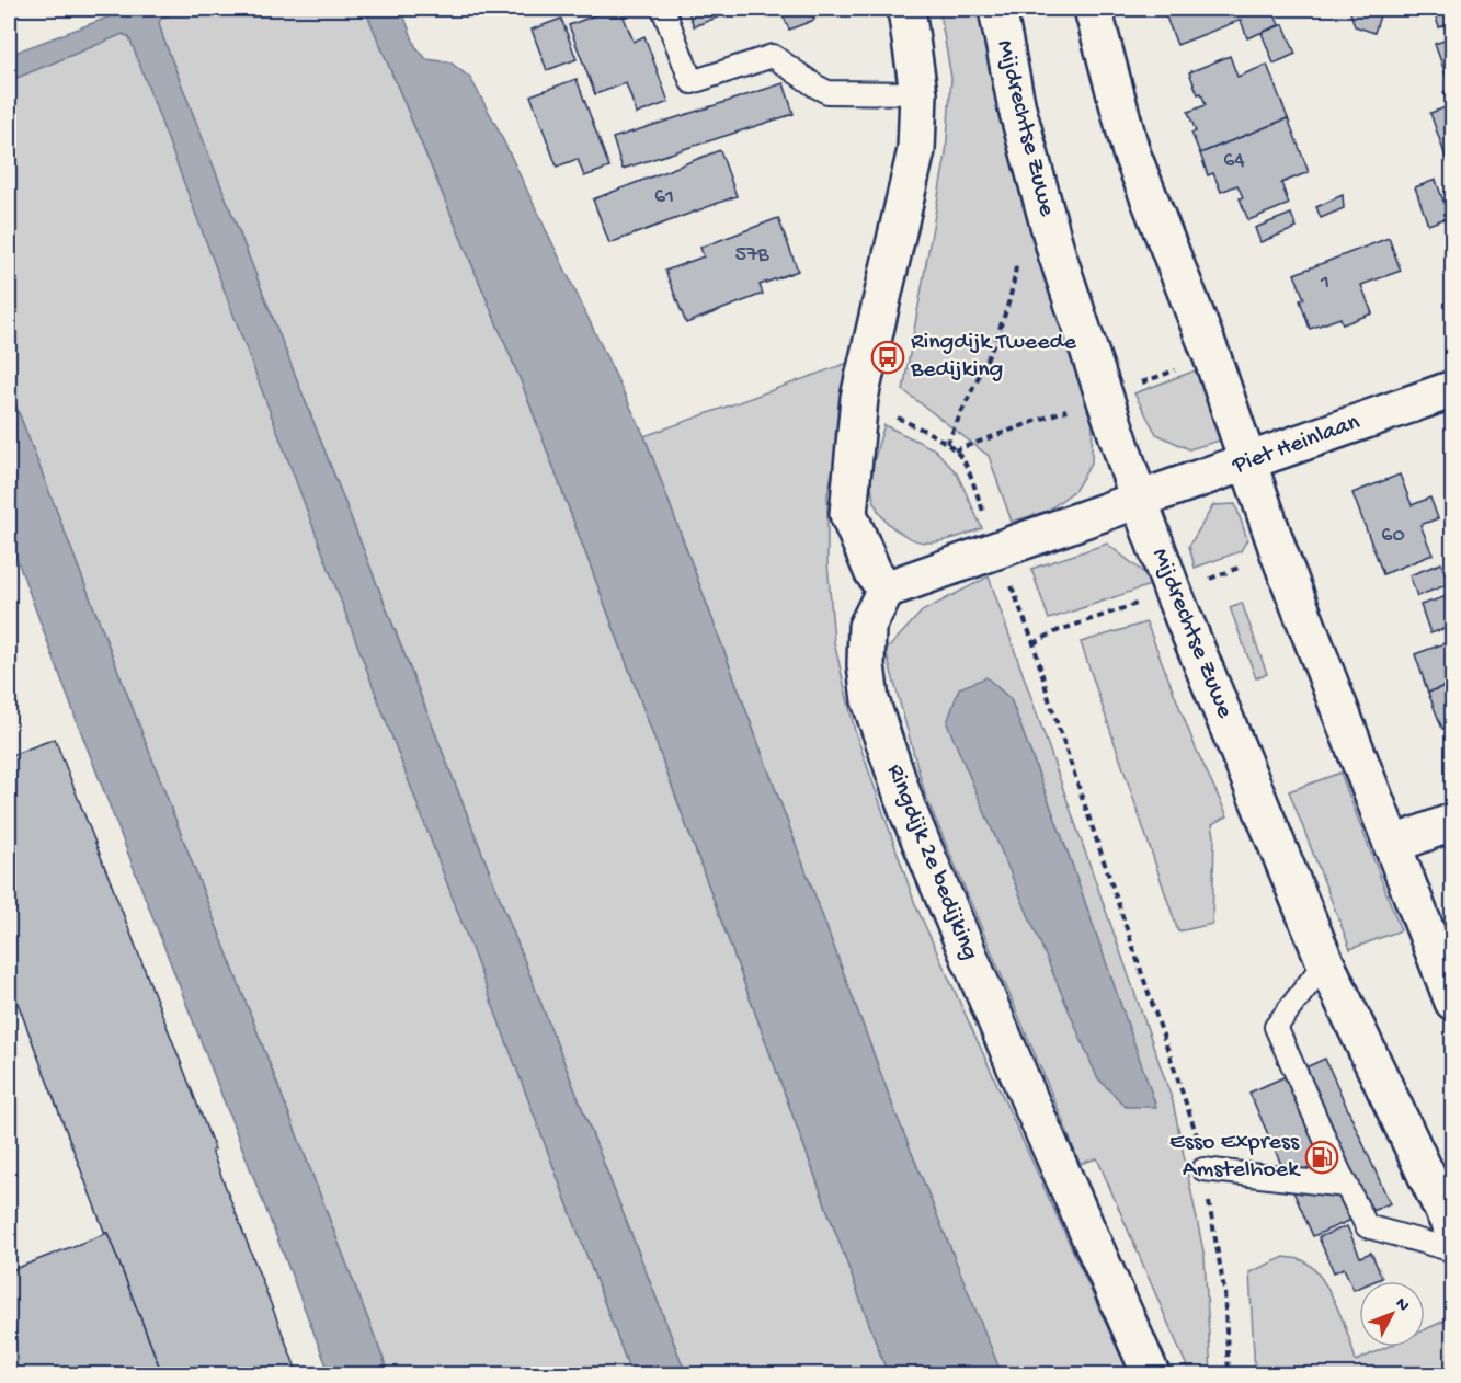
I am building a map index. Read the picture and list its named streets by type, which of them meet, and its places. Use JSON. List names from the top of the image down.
{
  "streets": {
    "street": ["Mijdrechtse Zuwe", "Piet Heinlaan", "Ringdijk 2e bedijking"]
  },
  "crossings": [
    ["Mijdrechtse Zuwe", "Piet Heinlaan"]
  ],
  "places": {
    "bus stop": ["Ringdijk Tweede Bedijking"],
    "fuel station": ["Esso Express Amstelhoek"]
  },
  "house_numbers": [
    "64",
    "61",
    "57B",
    "1",
    "60"
  ],
  "north": "top right"
}
